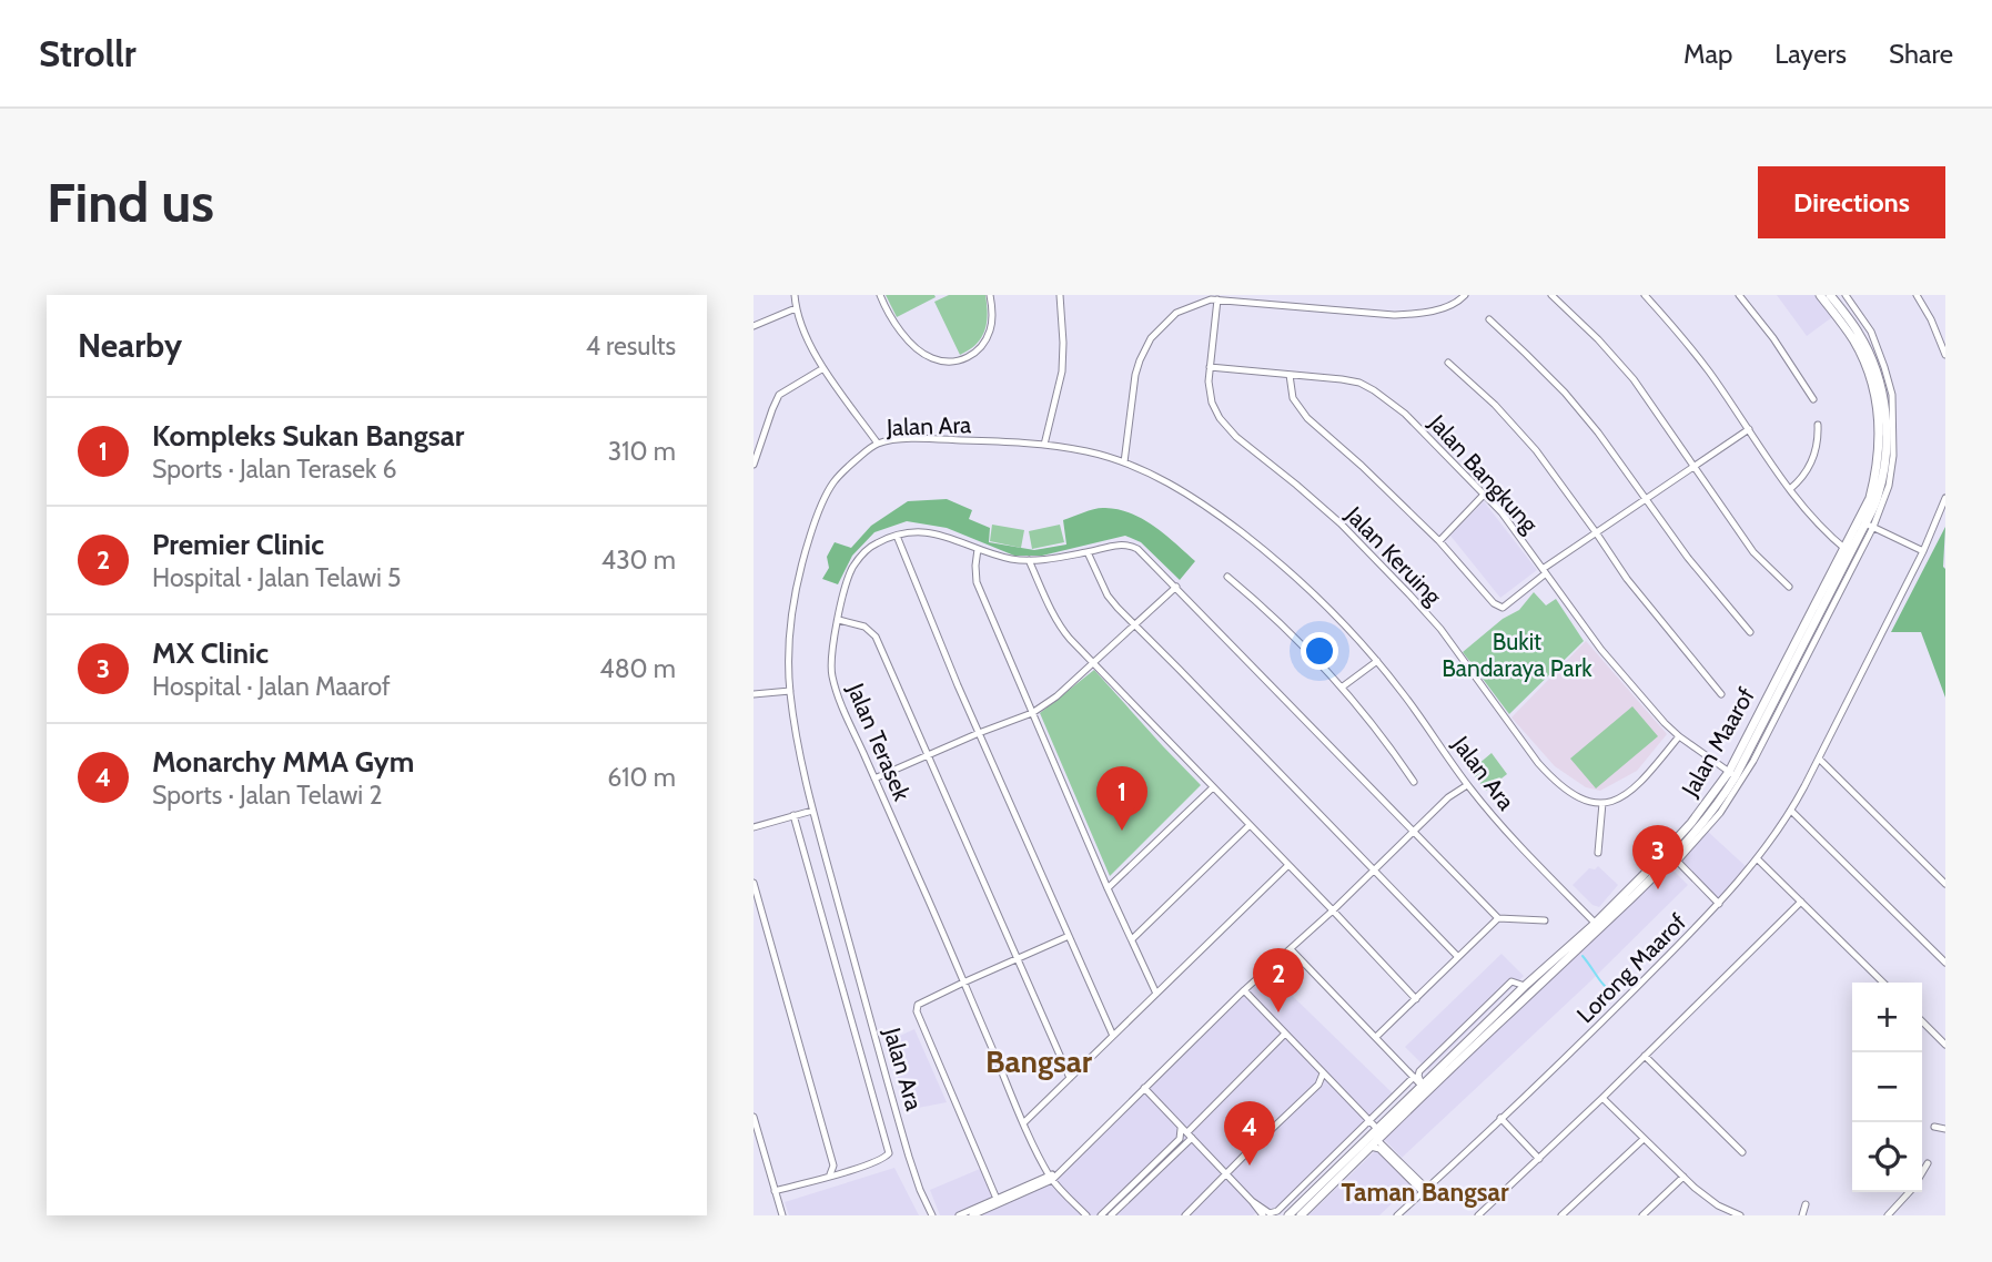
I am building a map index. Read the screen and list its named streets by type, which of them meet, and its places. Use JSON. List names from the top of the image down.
{
  "streets": {
    "main road": ["Jalan Maarof"],
    "street": [
      "Jalan Ara",
      "Jalan Bangkung",
      "Jalan Keruing",
      "Jalan Terasek",
      "Lorong Maarof"
    ]
  },
  "crossings": [
    ["Jalan Ara", "Jalan Maarof"],
    ["Jalan Bangkung", "Jalan Keruing"],
    ["Jalan Bangkung", "Jalan Maarof"]
  ],
  "districts": ["Bangsar", "Taman Bangsar"],
  "parks": ["Bukit Bandaraya Park"],
  "page": {
    "header": "Strollr",
    "nav": ["Map", "Layers", "Share"],
    "buttons": "Directions",
    "title": "Find us",
    "heading": ["Nearby", "4 results"],
    "list": [
      {
        "mark": "1",
        "name": "Kompleks Sukan Bangsar",
        "note": "Sports · Jalan Terasek 6",
        "value": "310 m"
      },
      {
        "mark": "2",
        "name": "Premier Clinic",
        "note": "Hospital · Jalan Telawi 5",
        "value": "430 m"
      },
      {
        "mark": "3",
        "name": "MX Clinic",
        "note": "Hospital · Jalan Maarof",
        "value": "480 m"
      },
      {
        "mark": "4",
        "name": "Monarchy MMA Gym",
        "note": "Sports · Jalan Telawi 2",
        "value": "610 m"
      }
    ],
    "pins": [
      "1",
      "3",
      "2",
      "4"
    ],
    "map_buttons": ["+", "−"]
  }
}
